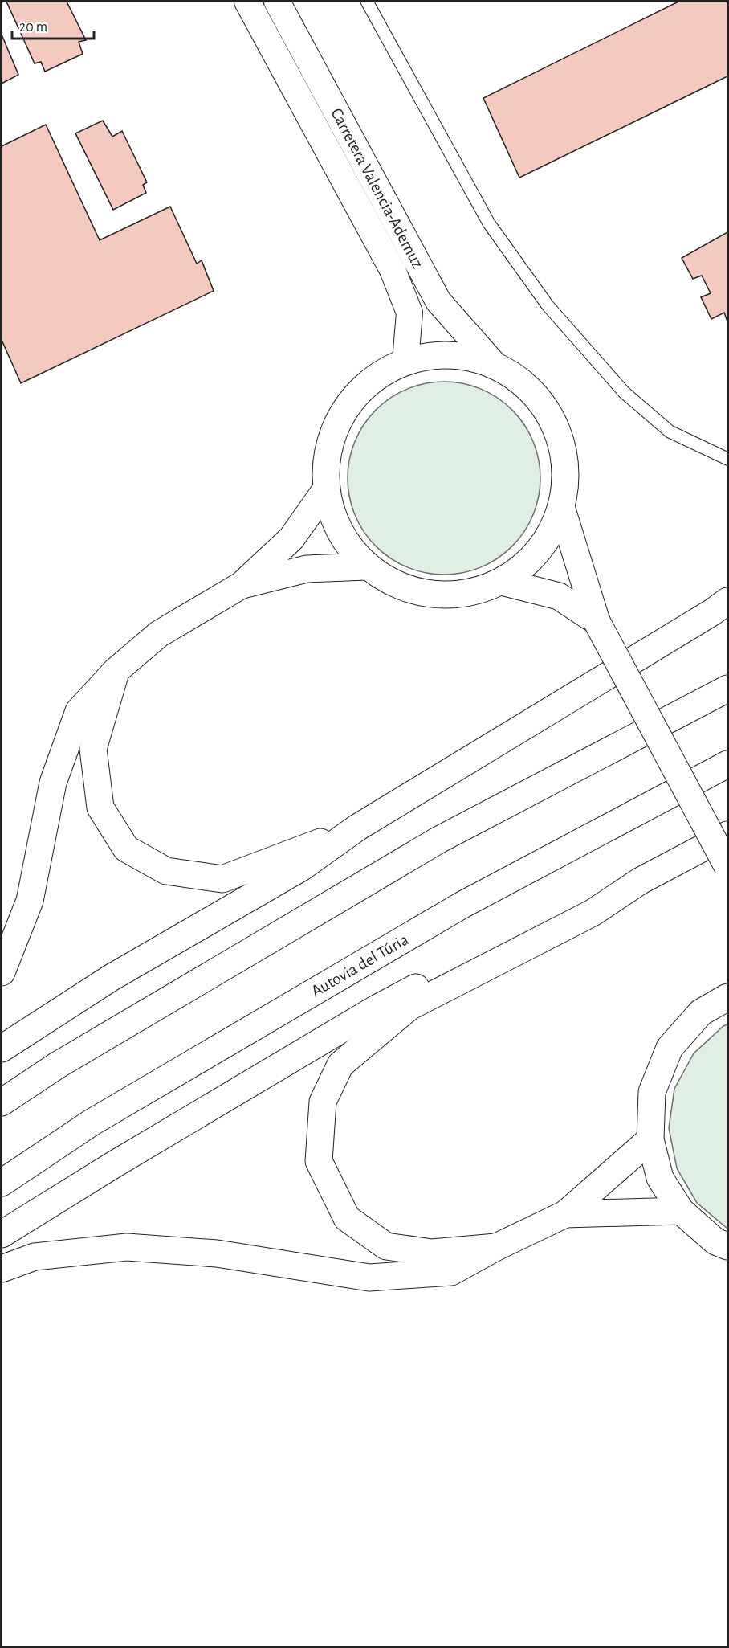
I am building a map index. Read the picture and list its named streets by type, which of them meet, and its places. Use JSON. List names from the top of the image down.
{
  "streets": {
    "main road": ["Autovia del Túria"],
    "street": ["Carretera Valencia-Ademuz"]
  },
  "scale_bar": "20 m"
}
